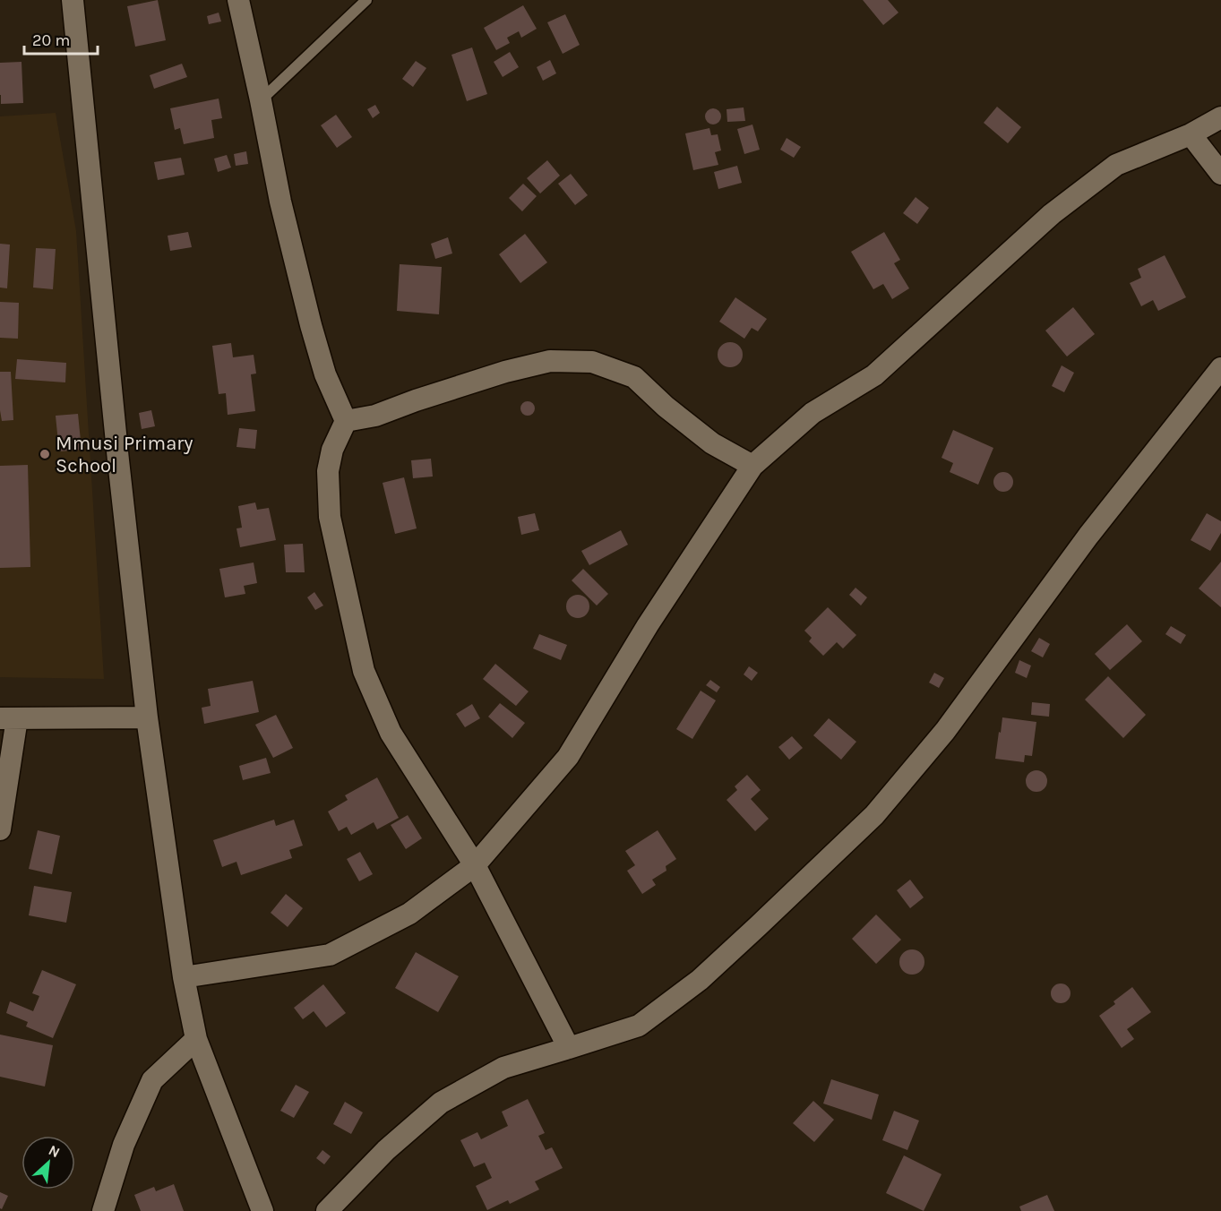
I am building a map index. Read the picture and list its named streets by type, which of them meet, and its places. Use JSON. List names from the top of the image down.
{
  "places": ["Mmusi Primary School"],
  "scale_bar": "20 m",
  "north": "top right"
}
